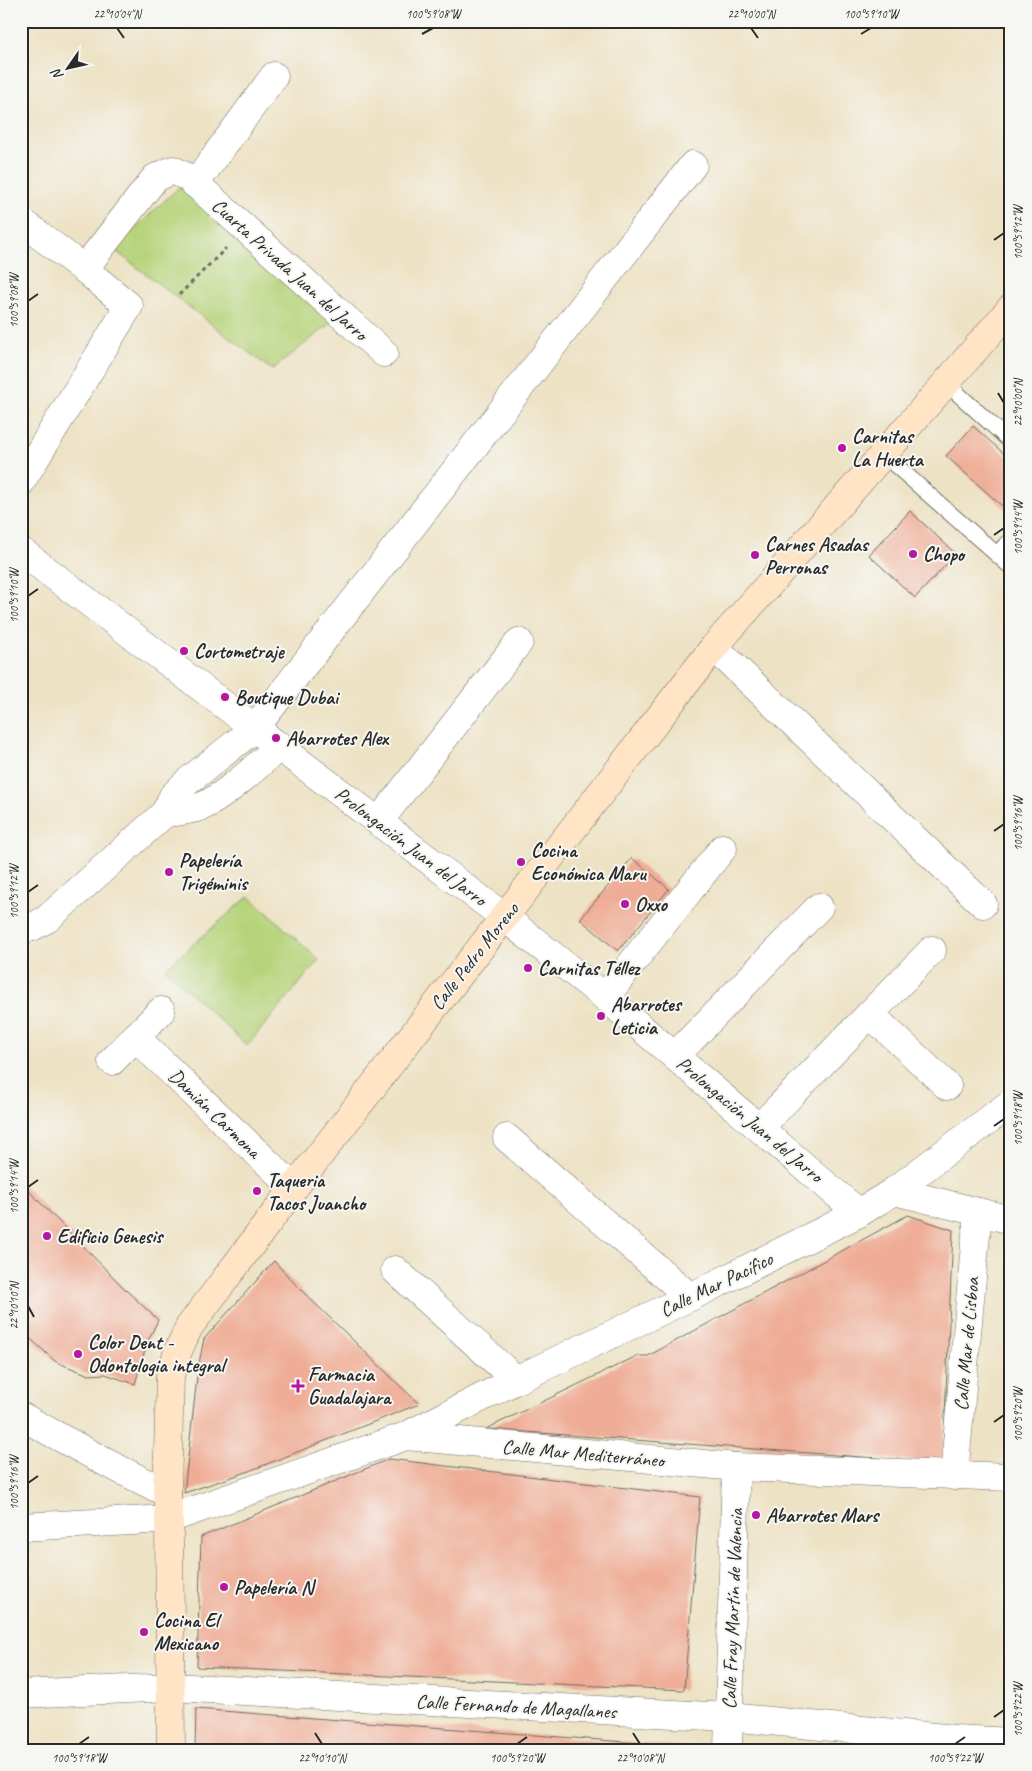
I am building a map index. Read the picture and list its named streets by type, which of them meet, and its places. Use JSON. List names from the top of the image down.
{
  "streets": {
    "street": [
      "Cuarta Privada Juan del Jarro",
      "Prolongación Juan del Jarro",
      "Calle Pedro Moreno",
      "Damián Carmona",
      "Calle Mar Pacífico",
      "Calle Mar de Lisboa",
      "Calle Mar Mediterráneo",
      "Calle Fray Martín de Valencia",
      "Calle Fernando de Magallanes"
    ]
  },
  "crossings": [
    ["Prolongación Juan del Jarro", "Calle Pedro Moreno"],
    ["Prolongación Juan del Jarro", "Calle Mar Pacífico"],
    ["Calle Pedro Moreno", "Damián Carmona"],
    ["Calle Pedro Moreno", "Calle Mar Mediterráneo"],
    ["Calle Pedro Moreno", "Calle Fernando de Magallanes"],
    ["Calle Mar Pacífico", "Calle Mar Mediterráneo"],
    ["Calle Mar de Lisboa", "Calle Mar Mediterráneo"],
    ["Calle Mar Mediterráneo", "Calle Fray Martín de Valencia"],
    ["Calle Fray Martín de Valencia", "Calle Fernando de Magallanes"]
  ],
  "places": {
    "other": [
      "Carnitas La Huerta",
      "Chopo",
      "Carnes Asadas Perronas",
      "Cortometraje",
      "Boutique Dubai",
      "Abarrotes Alex",
      "Cocina Económica Maru",
      "Papelería Trigéminis",
      "Oxxo",
      "Carnitas Téllez",
      "Abarrotes Leticia",
      "Taqueria Tacos Juancho",
      "Edificio Genesis",
      "Color Dent - Odontologia integral",
      "Abarrotes Mars",
      "Papelería N",
      "Cocina El Mexicano"
    ],
    "health": ["Farmacia Guadalajara"]
  },
  "north": "bottom left",
  "coordinates": [
    "22°10'04\"N",
    "100°59'08\"W",
    "22°10'00\"N",
    "100°59'10\"W",
    "100°59'12\"W",
    "100°59'14\"W",
    "100°59'16\"W",
    "100°59'18\"W",
    "22°10'10\"N",
    "100°59'20\"W",
    "100°59'22\"W",
    "22°10'08\"N"
  ]
}
